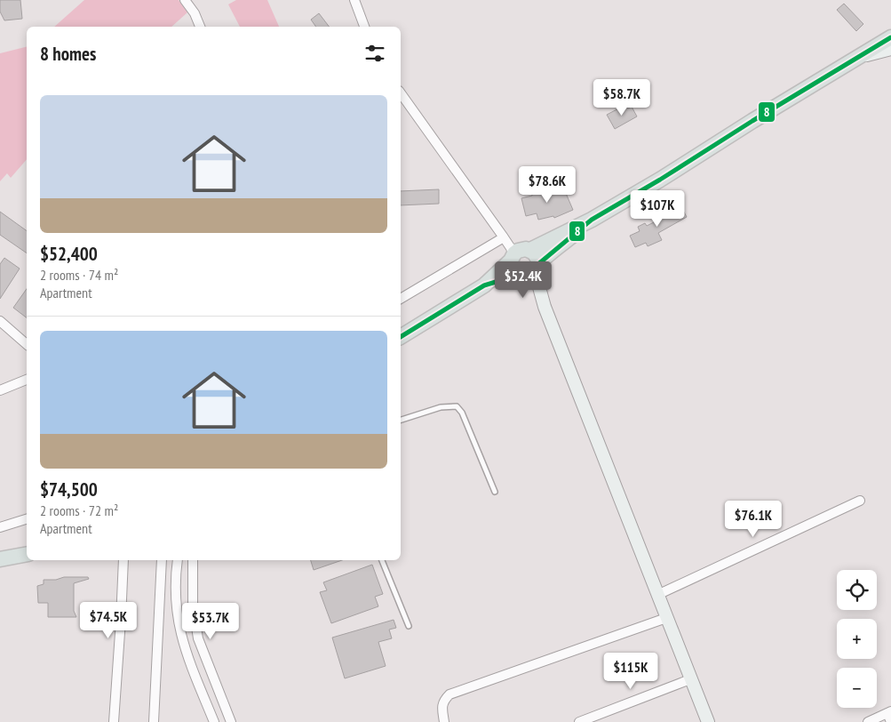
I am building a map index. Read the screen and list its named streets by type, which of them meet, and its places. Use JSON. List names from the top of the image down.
{
  "lines": ["transit line 8"],
  "page": {
    "heading": "8 homes",
    "price": [
      "$58.7K",
      "$78.6K",
      "$107K",
      "$52.4K",
      "$76.1K",
      "$74.5K",
      "$53.7K",
      "$115K"
    ],
    "list": [
      {
        "name": "$52,400",
        "note": "2 rooms · 74 m² · Apartment"
      },
      {
        "name": "$74,500",
        "note": "2 rooms · 72 m² · Apartment"
      }
    ],
    "map_buttons": ["+", "−"]
  }
}
